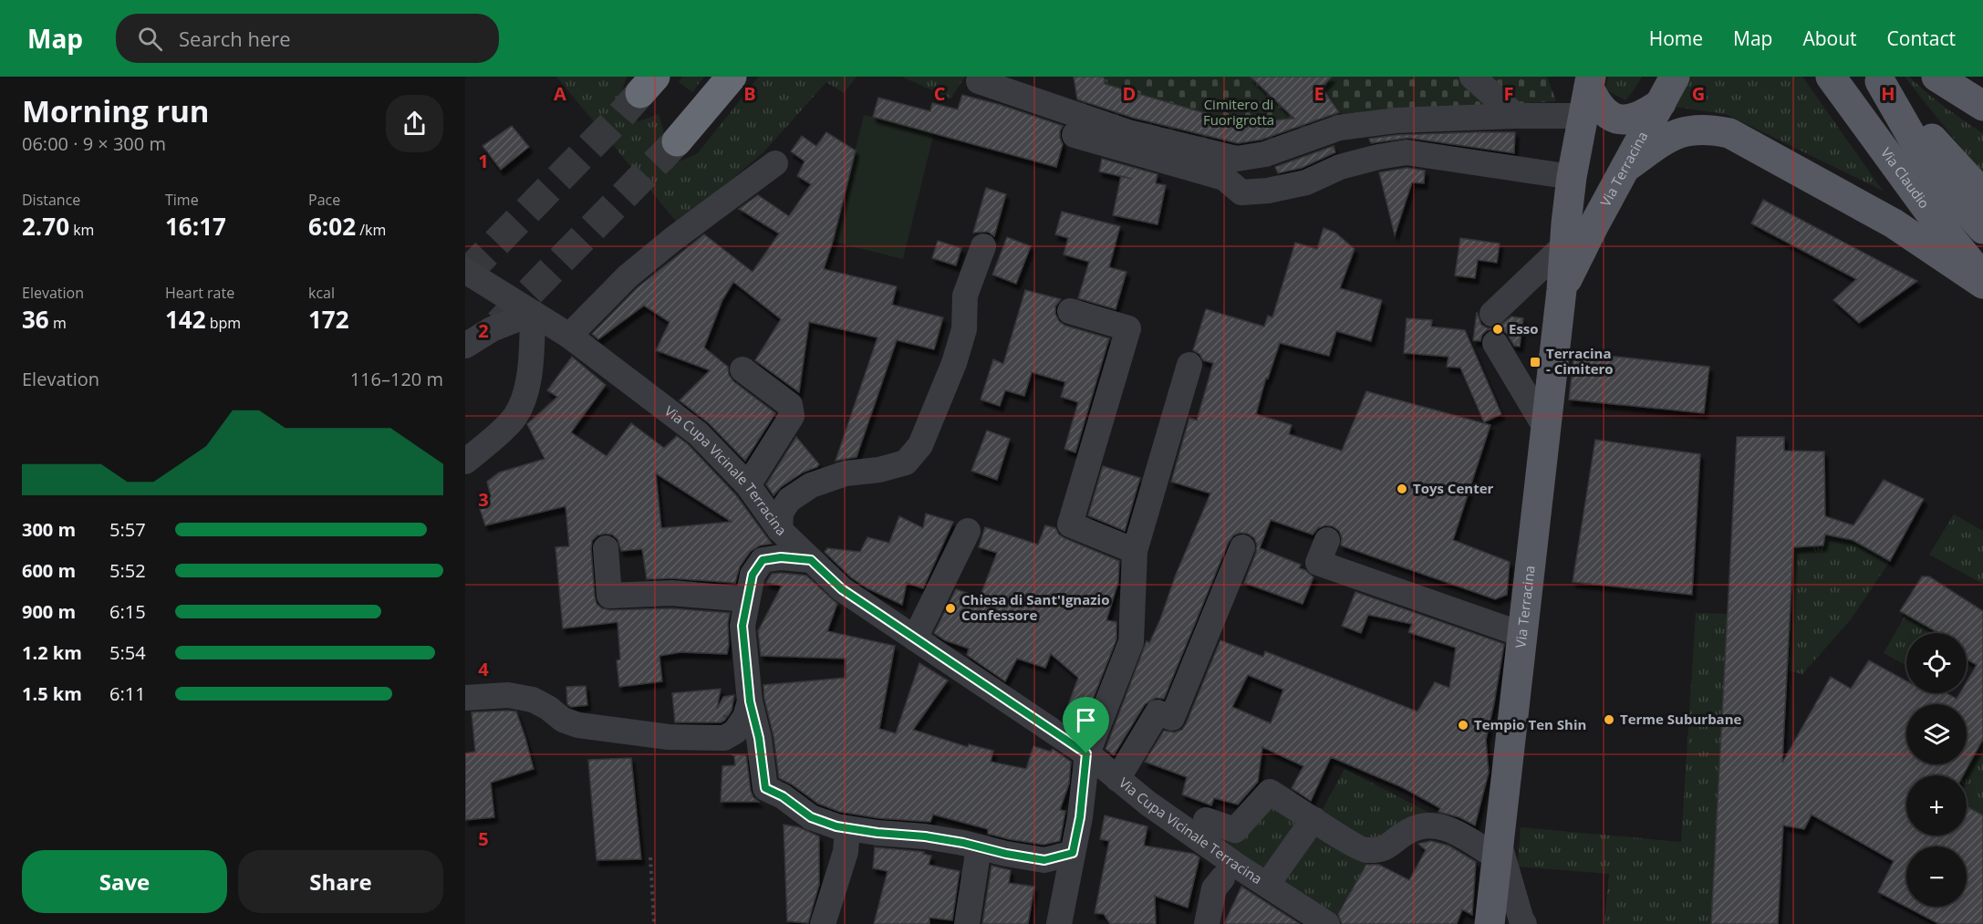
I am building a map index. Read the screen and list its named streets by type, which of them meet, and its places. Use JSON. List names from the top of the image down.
{
  "streets": {
    "main road": ["Via Terracina", "Via Claudio"],
    "street": ["Via Cupa Vicinale Terracina"]
  },
  "parks": ["Cimitero di Fuorigrotta"],
  "places": {
    "other": [
      "Esso",
      "Toys Center",
      "Chiesa di Sant'Ignazio Confessore",
      "Terme Suburbane",
      "Tempio Ten Shin"
    ],
    "transit": ["Terracina - Cimitero"]
  },
  "page": {
    "header": "Map",
    "search": "Search here",
    "nav": [
      "Home",
      "Map",
      "About",
      "Contact"
    ],
    "heading": ["Morning run", "06:00 · 9 × 300 m"],
    "stats": [
      ["Distance", "2.70 km"],
      ["Time", "16:17"],
      ["Pace", "6:02 /km"],
      ["Elevation", "36 m"],
      ["Heart rate", "142 bpm"],
      ["kcal", "172"]
    ],
    "chart": ["Elevation", "116–120 m"],
    "list": [
      {
        "name": "300 m",
        "note": "5:57"
      },
      {
        "name": "600 m",
        "note": "5:52"
      },
      {
        "name": "900 m",
        "note": "6:15"
      },
      {
        "name": "1.2 km",
        "note": "5:54"
      },
      {
        "name": "1.5 km",
        "note": "6:11"
      }
    ],
    "map_buttons": ["+", "−"],
    "buttons": ["Save", "Share"]
  },
  "grid": {
    "columns": [
      "A",
      "B",
      "C",
      "D",
      "E",
      "F",
      "G",
      "H"
    ],
    "rows": [
      "1",
      "2",
      "3",
      "4",
      "5"
    ]
  }
}
